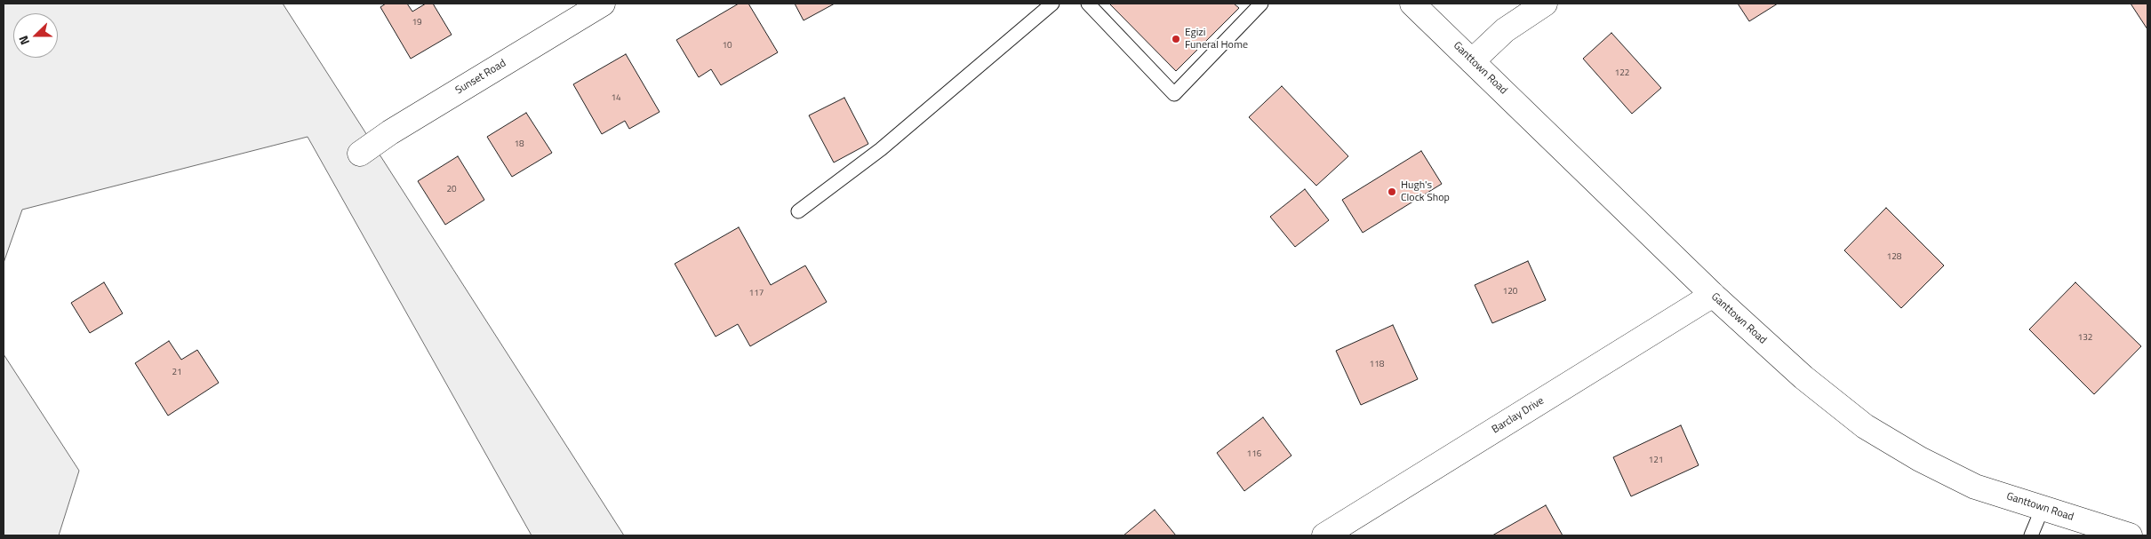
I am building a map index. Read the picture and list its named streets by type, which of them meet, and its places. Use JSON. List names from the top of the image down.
{
  "streets": {
    "street": ["Ganttown Road", "Sunset Road", "Barclay Drive"]
  },
  "crossings": [
    ["Ganttown Road", "Barclay Drive"]
  ],
  "places": ["Egizi Funeral Home", "Hugh's Clock Shop"],
  "house_numbers": [
    "19",
    "10",
    "122",
    "14",
    "18",
    "20",
    "128",
    "120",
    "117",
    "132",
    "118",
    "21",
    "116",
    "121"
  ],
  "north": "left"
}
